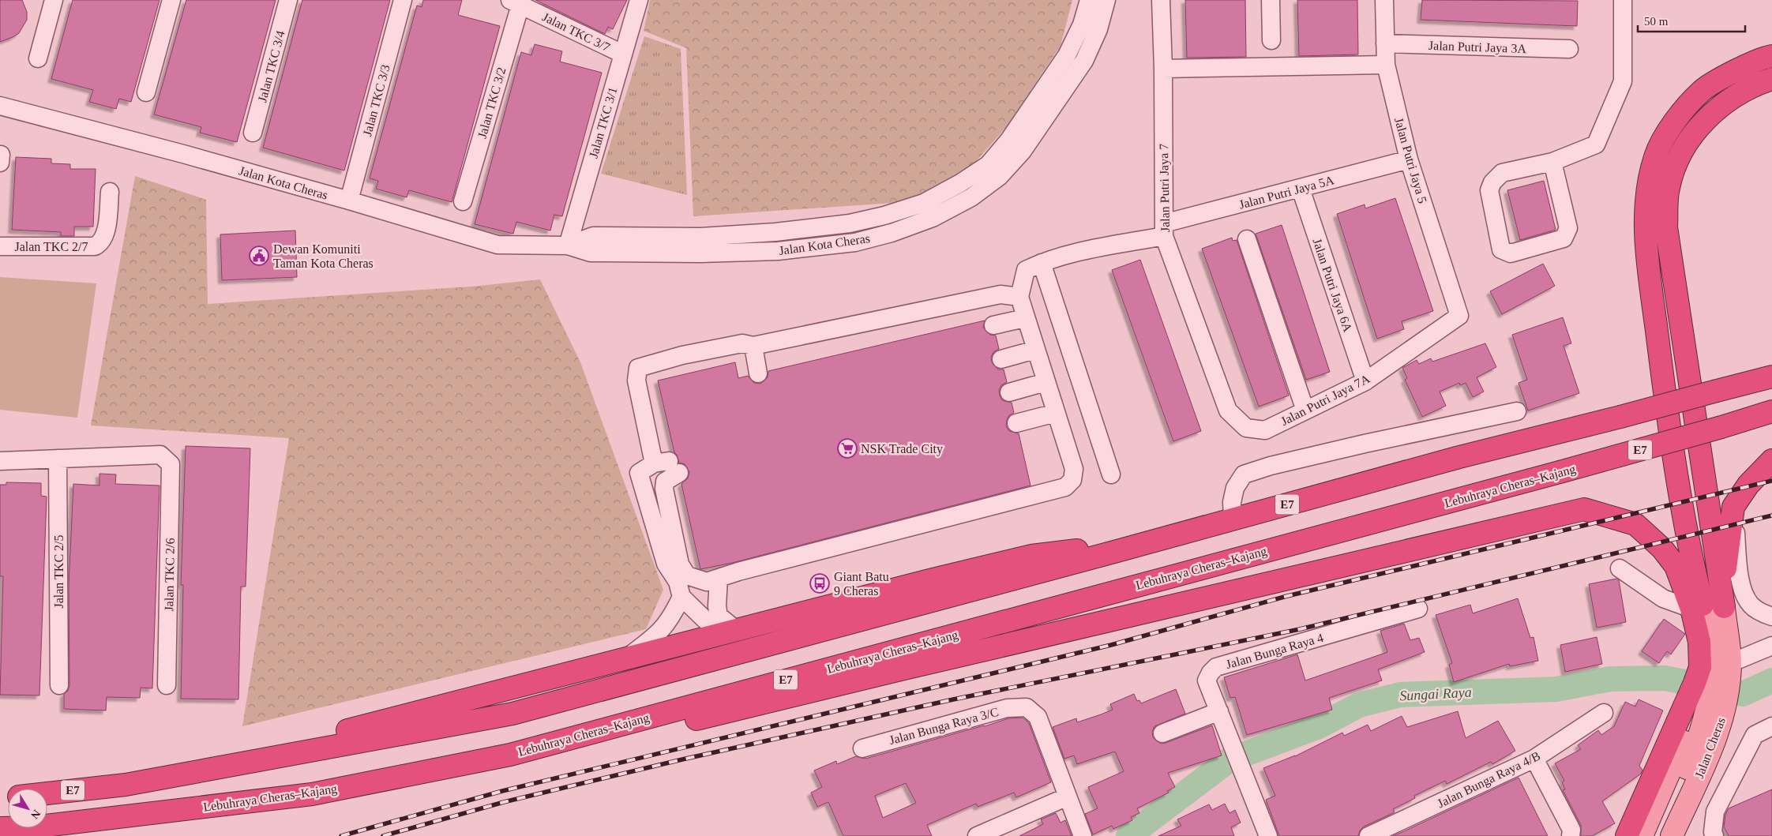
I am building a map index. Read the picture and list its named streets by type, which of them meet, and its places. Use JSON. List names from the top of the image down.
{
  "streets": {
    "highway": ["E7", "Lebuhraya Cheras–Kajang"],
    "main road": ["Jalan Cheras"],
    "street": [
      "Jalan TKC 3/7",
      "Jalan Putri Jaya 3A",
      "Jalan TKC 3/4",
      "Jalan TKC 3/3",
      "Jalan TKC 3/2",
      "Jalan TKC 3/1",
      "Jalan Putri Jaya 5",
      "Jalan Kota Cheras",
      "Jalan Putri Jaya 7",
      "Jalan Putri Jaya 5A",
      "Jalan TKC 2/7",
      "Jalan Putri Jaya 6A",
      "Jalan Putri Jaya 7A",
      "Jalan TKC 2/5",
      "Jalan TKC 2/6",
      "Jalan Bunga Raya 4",
      "Jalan Bunga Raya 3/C",
      "Jalan Bunga Raya 4/B"
    ]
  },
  "crossings": [
    ["Jalan TKC 3/7", "Jalan TKC 3/2"],
    ["Jalan TKC 3/7", "Jalan TKC 3/1"],
    ["Jalan Putri Jaya 3A", "Jalan Putri Jaya 5"],
    ["Jalan TKC 3/3", "Jalan Kota Cheras"],
    ["Jalan TKC 3/1", "Jalan Kota Cheras"],
    ["Jalan Putri Jaya 5", "Jalan Putri Jaya 5A"],
    ["Jalan Putri Jaya 5", "Jalan Putri Jaya 7A"],
    ["Jalan Putri Jaya 7", "Jalan Putri Jaya 5A"],
    ["Jalan Putri Jaya 7", "Jalan Putri Jaya 7A"],
    ["Jalan Putri Jaya 5A", "Jalan Putri Jaya 6A"],
    ["Jalan Putri Jaya 6A", "Jalan Putri Jaya 7A"],
    ["Jalan TKC 2/5", "Jalan TKC 2/6"]
  ],
  "water": ["Sungai Raya"],
  "places": {
    "public building": ["Dewan Komuniti Taman Kota Cheras"],
    "supermarket": ["NSK Trade City"],
    "bus stop": ["Giant Batu 9 Cheras"]
  },
  "scale_bar": "50 m",
  "north": "bottom right"
}
